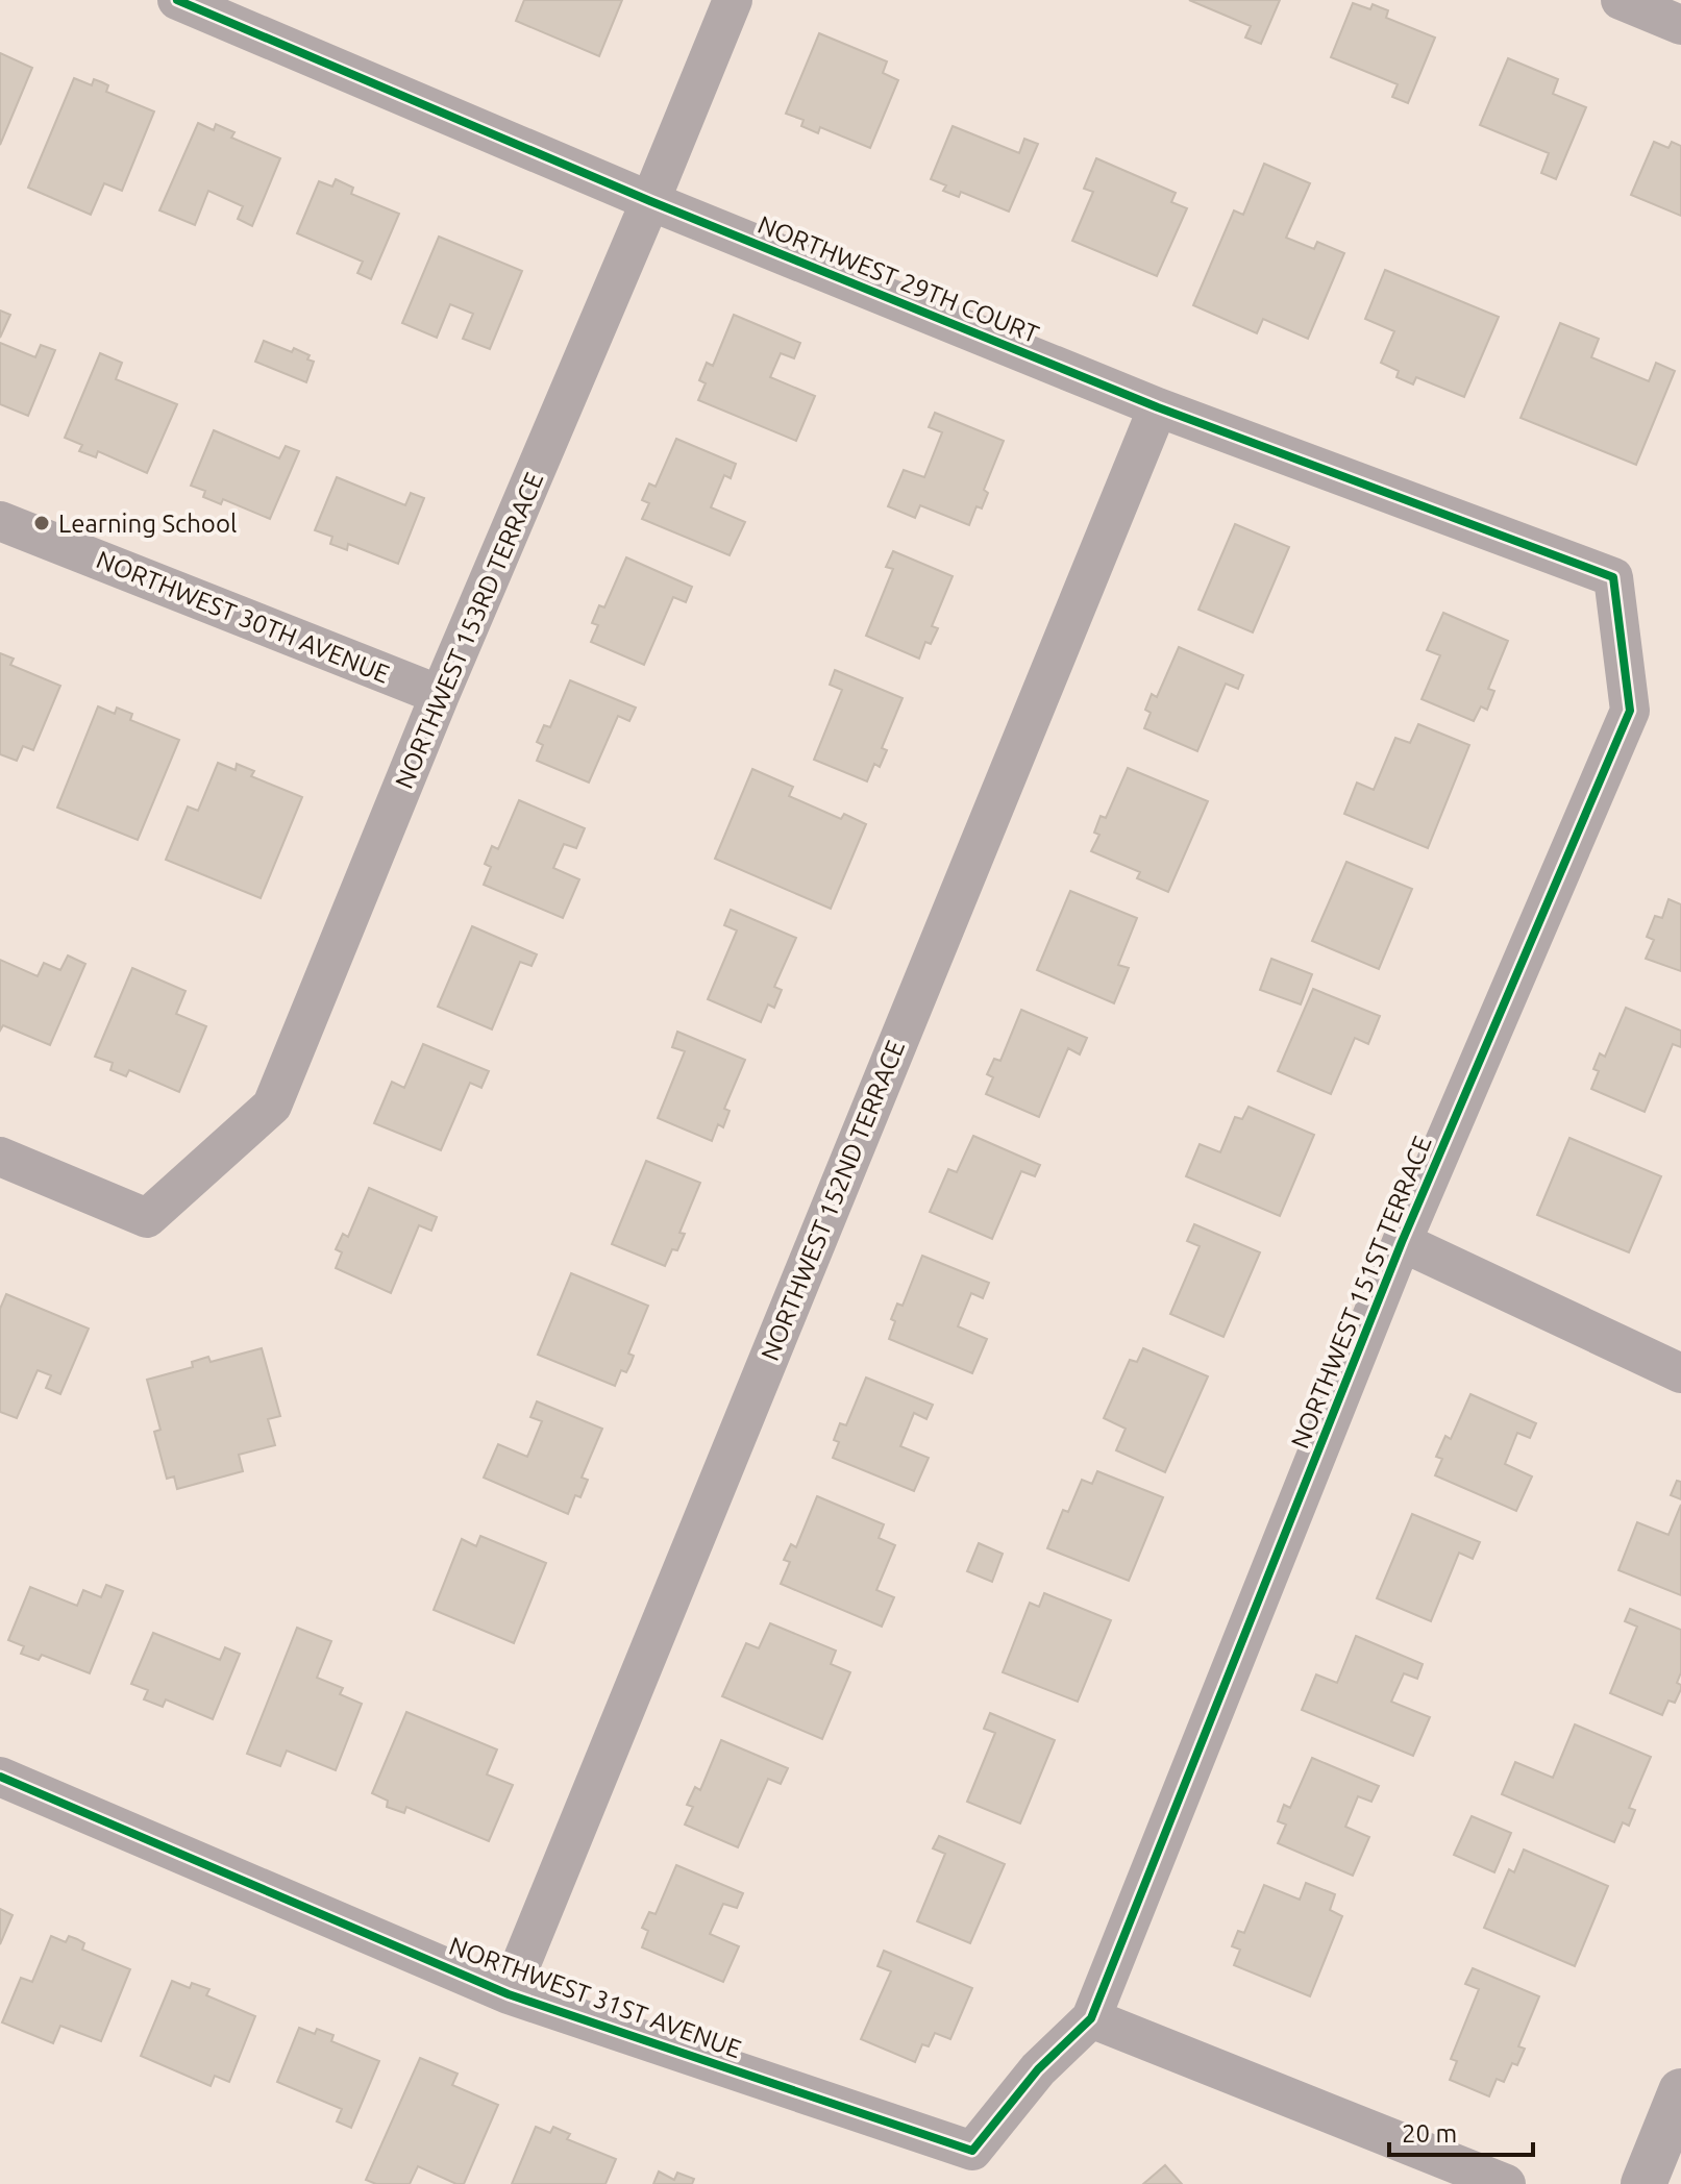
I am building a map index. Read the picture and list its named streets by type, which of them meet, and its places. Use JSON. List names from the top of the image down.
{
  "streets": {
    "street": [
      "NORTHWEST 29TH COURT",
      "NORTHWEST 30TH AVENUE",
      "NORTHWEST 153RD TERRACE",
      "NORTHWEST 152ND TERRACE",
      "NORTHWEST 151ST TERRACE",
      "NORTHWEST 31ST AVENUE"
    ]
  },
  "crossings": [
    ["NORTHWEST 29TH COURT", "NORTHWEST 153RD TERRACE"],
    ["NORTHWEST 29TH COURT", "NORTHWEST 152ND TERRACE"],
    ["NORTHWEST 29TH COURT", "NORTHWEST 151ST TERRACE"],
    ["NORTHWEST 30TH AVENUE", "NORTHWEST 153RD TERRACE"],
    ["NORTHWEST 152ND TERRACE", "NORTHWEST 31ST AVENUE"],
    ["NORTHWEST 151ST TERRACE", "NORTHWEST 31ST AVENUE"]
  ],
  "places": ["Learning School"],
  "scale_bar": "20 m"
}
